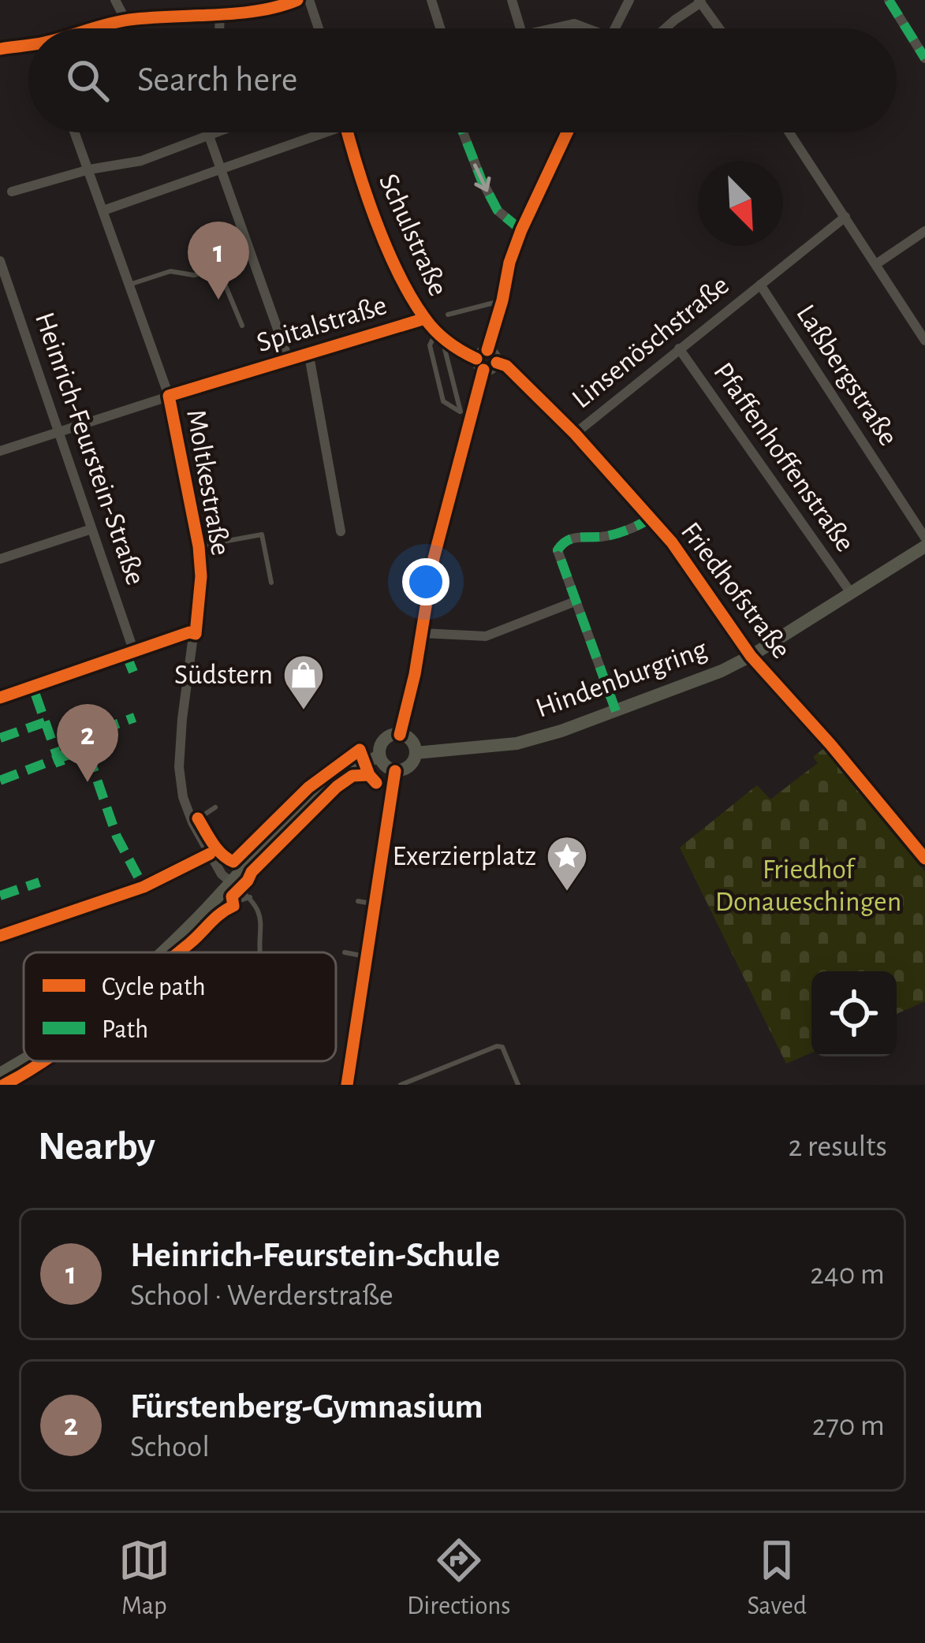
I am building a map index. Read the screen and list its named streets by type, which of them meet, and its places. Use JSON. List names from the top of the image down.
{
  "streets": {
    "main road": ["Hindenburgring"],
    "street": [
      "Schulstraße",
      "Spitalstraße",
      "Linsenöschstraße",
      "Laßbergstraße",
      "Heinrich-Feurstein-Straße",
      "Pfaffenhoffenstraße",
      "Moltkestraße",
      "Friedhofstraße"
    ]
  },
  "crossings": [
    ["Schulstraße", "Spitalstraße"],
    ["Spitalstraße", "Heinrich-Feurstein-Straße"],
    ["Spitalstraße", "Moltkestraße"],
    ["Spitalstraße", "Friedhofstraße"],
    ["Linsenöschstraße", "Laßbergstraße"],
    ["Linsenöschstraße", "Pfaffenhoffenstraße"],
    ["Linsenöschstraße", "Friedhofstraße"],
    ["Pfaffenhoffenstraße", "Hindenburgring"],
    ["Friedhofstraße", "Hindenburgring"]
  ],
  "parks": ["Friedhof Donaueschingen"],
  "places": {
    "shop": ["Südstern"],
    "place": ["Exerzierplatz"]
  },
  "legend": ["Cycle path", "Path"],
  "north": "bottom right",
  "page": {
    "search": "Search here",
    "pins": ["1", "2"],
    "heading": ["Nearby", "2 results"],
    "list": [
      {
        "mark": "1",
        "name": "Heinrich-Feurstein-Schule",
        "note": "School · Werderstraße",
        "value": "240 m"
      },
      {
        "mark": "2",
        "name": "Fürstenberg-Gymnasium",
        "note": "School",
        "value": "270 m"
      }
    ],
    "nav": ["Map", "Directions", "Saved"]
  }
}
